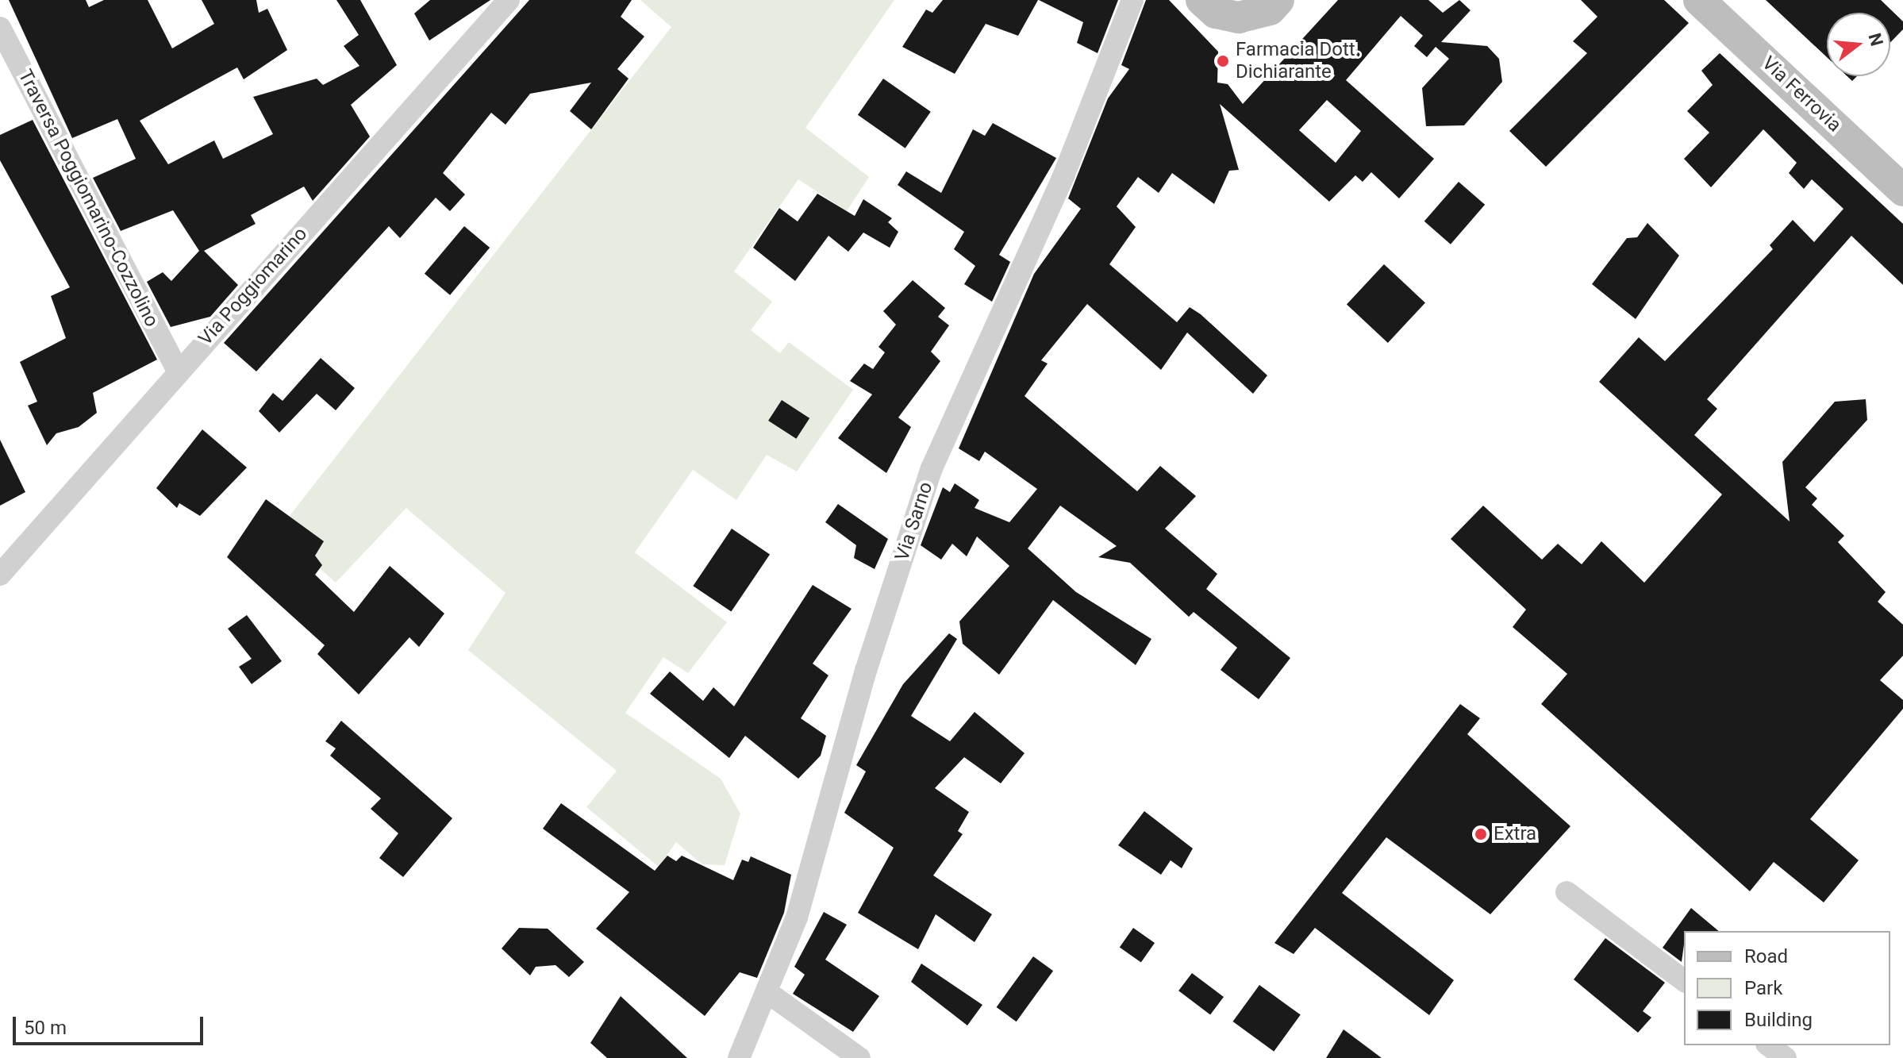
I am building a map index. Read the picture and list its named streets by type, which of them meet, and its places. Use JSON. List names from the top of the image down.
{
  "streets": {
    "main road": ["Via Ferrovia"],
    "street": ["Traversa Poggiomarino-Cozzolino", "Via Poggiomarino", "Via Sarno"]
  },
  "crossings": [
    ["Traversa Poggiomarino-Cozzolino", "Via Poggiomarino"]
  ],
  "places": ["Farmacia Dott. Dichiarante", "Extra"],
  "legend": ["Road", "Park", "Building"],
  "scale_bar": "50 m",
  "north": "right"
}
